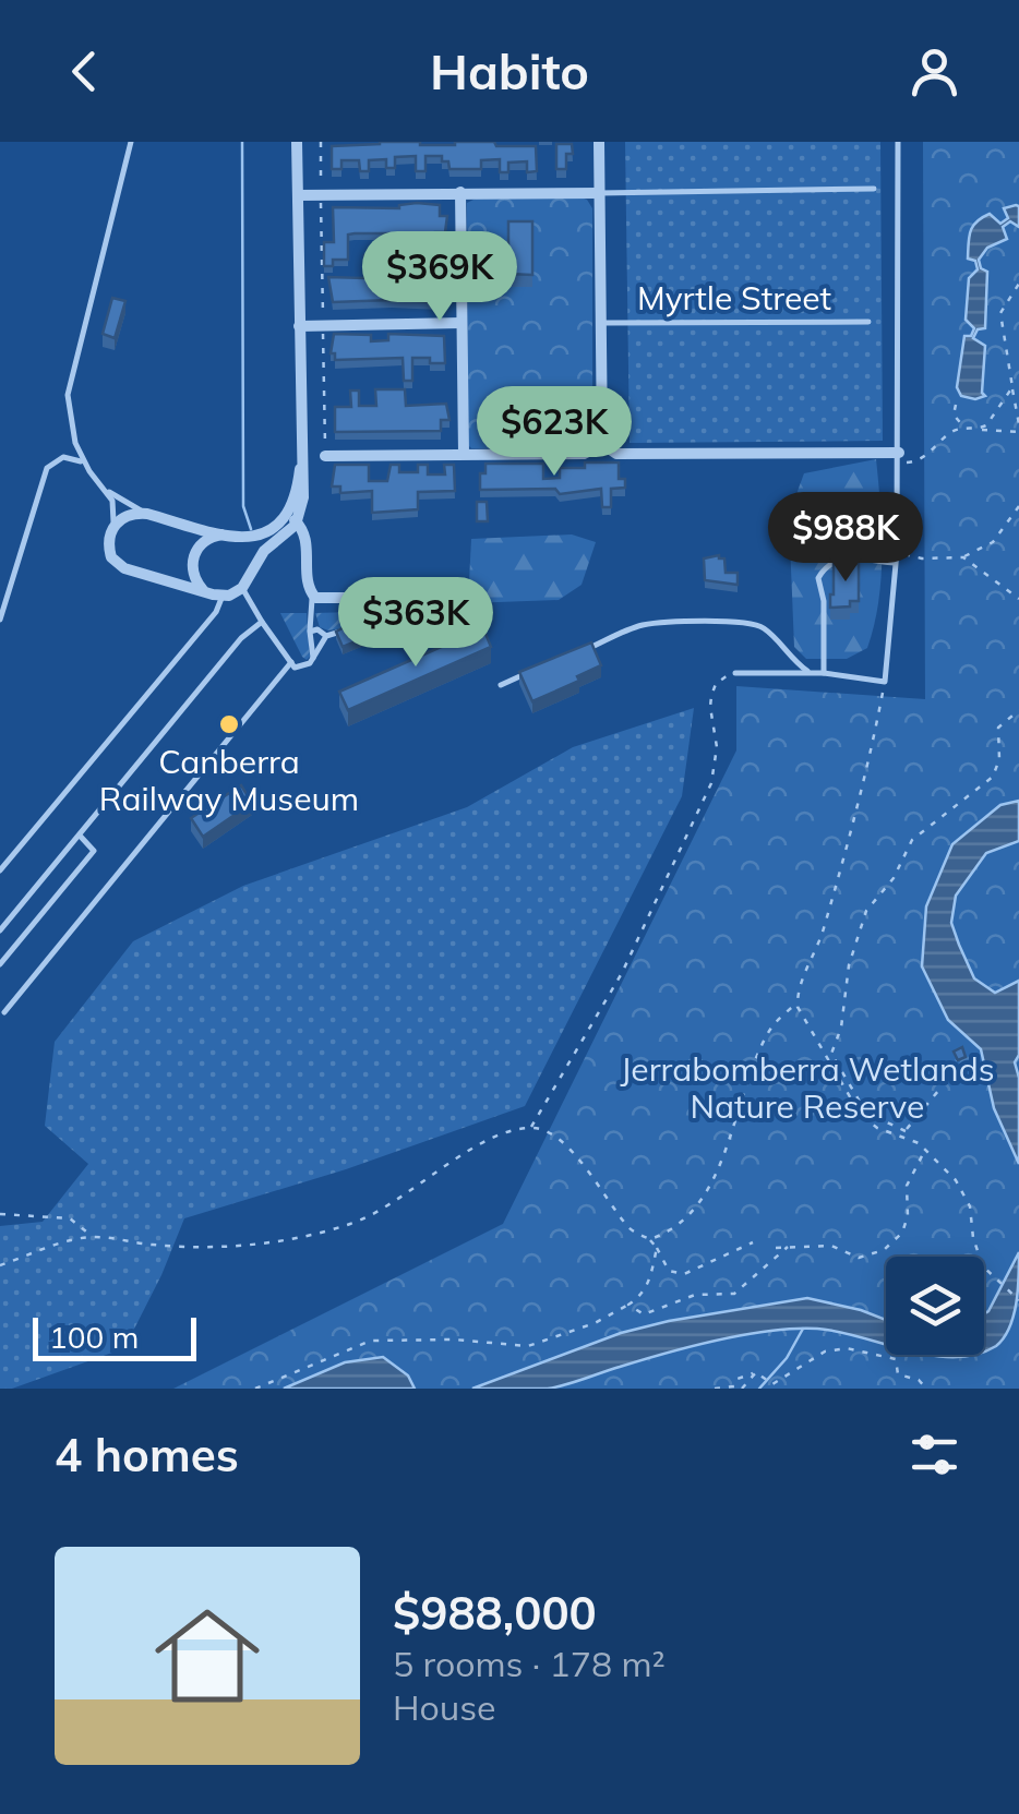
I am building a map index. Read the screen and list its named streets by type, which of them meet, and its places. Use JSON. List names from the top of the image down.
{
  "streets": {
    "lane": ["Myrtle Street"]
  },
  "parks": ["Jerrabomberra Wetlands Nature Reserve"],
  "places": ["Canberra Railway Museum"],
  "scale_bar": "100 m",
  "page": {
    "header": "Habito",
    "price": [
      "$369K",
      "$623K",
      "$988K",
      "$363K"
    ],
    "scale": "100 m",
    "heading": "4 homes",
    "list": [
      {
        "name": "$988,000",
        "note": "5 rooms · 178 m² · House"
      }
    ]
  }
}
